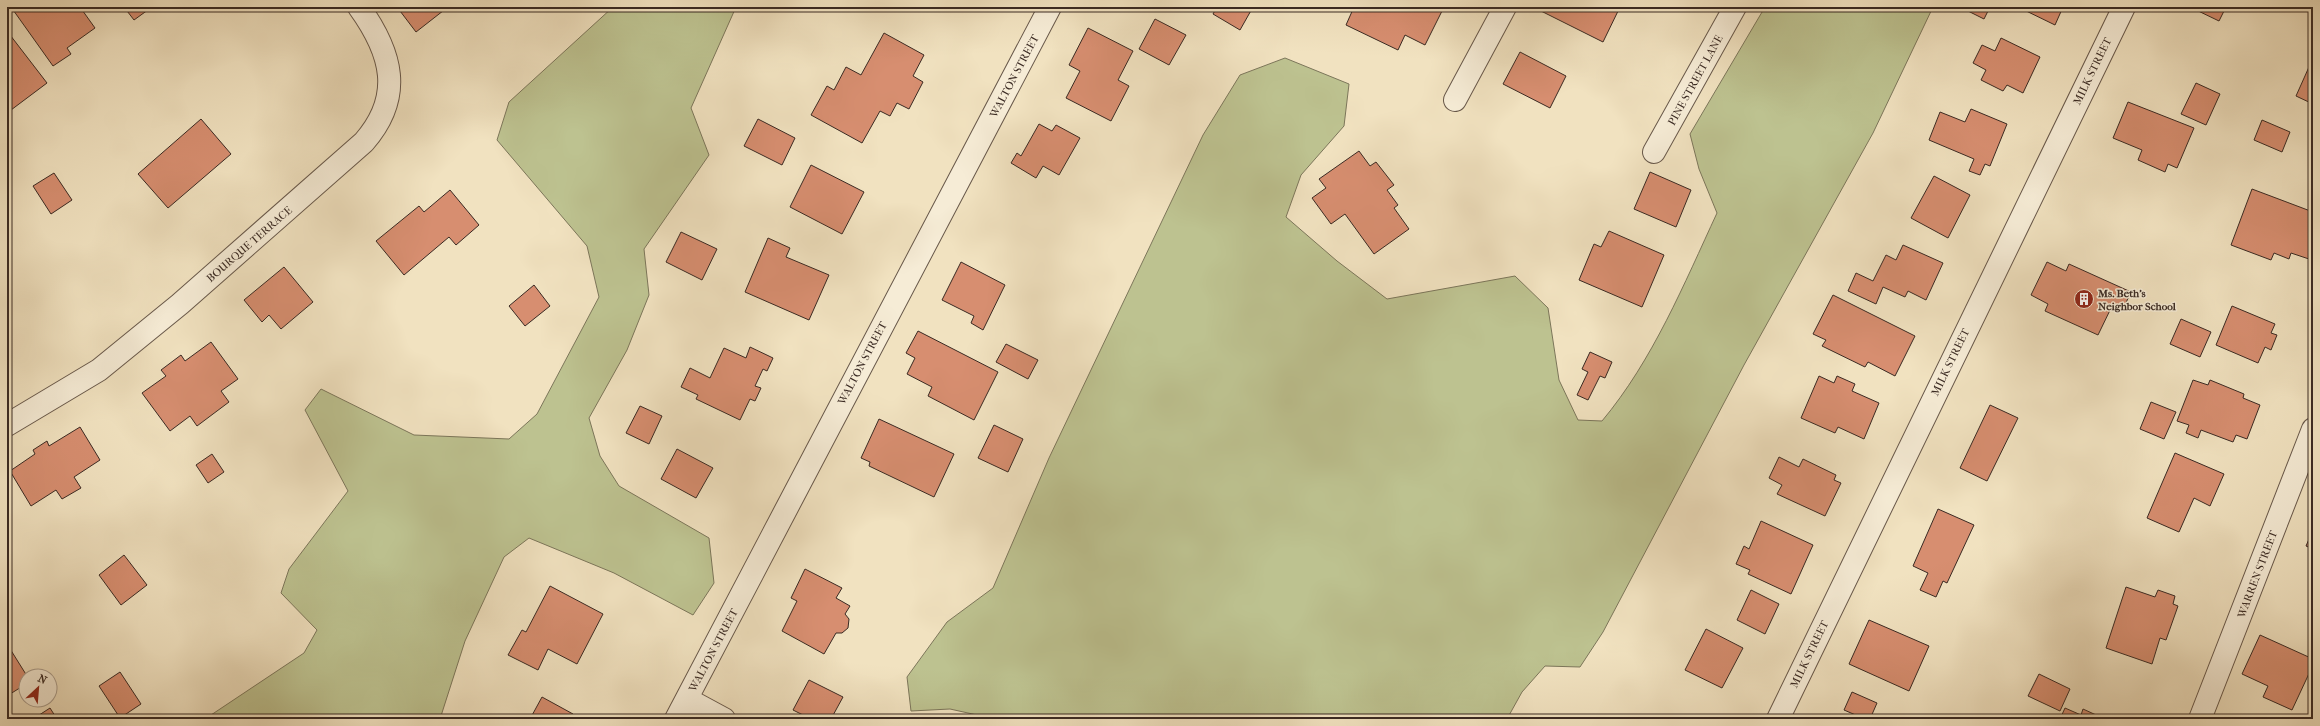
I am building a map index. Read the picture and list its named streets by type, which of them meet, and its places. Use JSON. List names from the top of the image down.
{
  "streets": {
    "street": [
      "MILK STREET",
      "WALTON STREET",
      "PINE STREET LANE",
      "BOURQUE TERRACE",
      "WARREN STREET"
    ]
  },
  "places": {
    "building": ["Ms. Beth's Neighbor School"]
  },
  "north": "top right"
}
